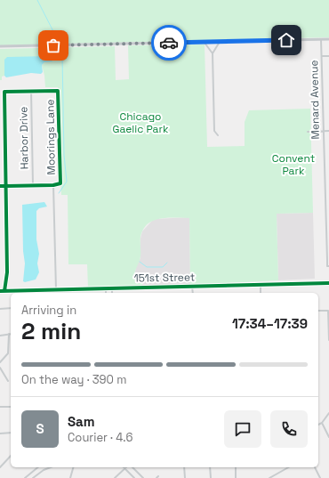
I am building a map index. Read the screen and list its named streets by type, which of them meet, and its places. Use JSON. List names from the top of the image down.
{
  "streets": {
    "street": [
      "Menard Avenue",
      "Moorings Lane",
      "Harbor Drive",
      "151st Street"
    ]
  },
  "crossings": [
    ["Moorings Lane", "Harbor Drive"],
    ["Moorings Lane", "151st Street"]
  ],
  "parks": ["Chicago Gaelic Park", "Convent Park"],
  "page": {
    "heading": ["2 min", "Arriving in", "17:34–17:39"],
    "panel": ["Sam", "Courier · 4.6"],
    "bar": "On the way · 390 m",
    "round": "S"
  }
}
